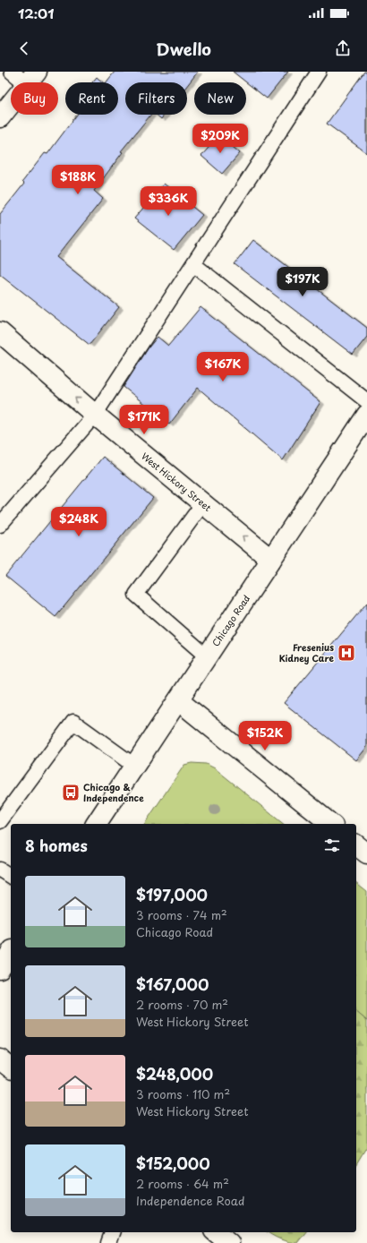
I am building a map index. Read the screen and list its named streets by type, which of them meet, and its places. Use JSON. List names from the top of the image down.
{
  "streets": {
    "street": ["West Hickory Street", "Chicago Road"]
  },
  "crossings": [
    ["West Hickory Street", "Chicago Road"]
  ],
  "one_way": ["West Hickory Street"],
  "places": {
    "hospital": ["Fresenius Kidney Care"],
    "bus stop": ["Chicago & Independence"]
  },
  "page": {
    "status": "12:01",
    "header": "Dwello",
    "chip": [
      "Buy",
      "Rent",
      "Filters",
      "New"
    ],
    "price": [
      "$209K",
      "$188K",
      "$336K",
      "$197K",
      "$167K",
      "$171K",
      "$248K",
      "$152K"
    ],
    "heading": "8 homes",
    "list": [
      {
        "name": "$197,000",
        "note": "3 rooms · 74 m² · Chicago Road"
      },
      {
        "name": "$167,000",
        "note": "2 rooms · 70 m² · West Hickory Street"
      },
      {
        "name": "$248,000",
        "note": "3 rooms · 110 m² · West Hickory Street"
      },
      {
        "name": "$152,000",
        "note": "2 rooms · 64 m² · Independence Road"
      }
    ]
  }
}
